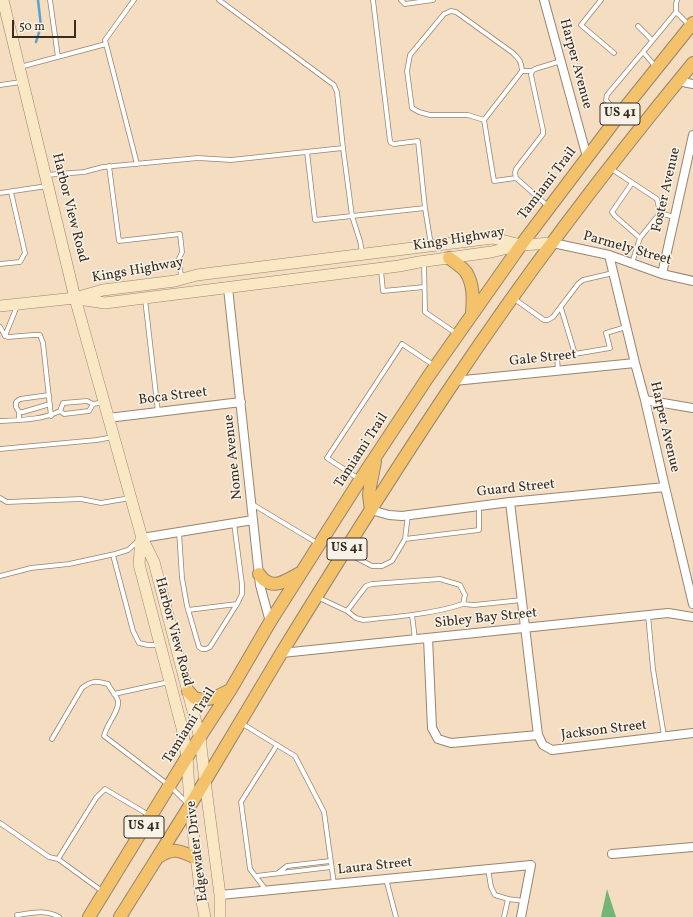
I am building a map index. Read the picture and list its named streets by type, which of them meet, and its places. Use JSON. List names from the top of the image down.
{
  "streets": {
    "main road": [
      "US 41",
      "Tamiami Trail",
      "Harbor View Road",
      "Kings Highway",
      "Edgewater Drive"
    ],
    "street": [
      "Harper Avenue",
      "Foster Avenue",
      "Parmely Street",
      "Gale Street",
      "Boca Street",
      "Nome Avenue",
      "Guard Street",
      "Sibley Bay Street",
      "Jackson Street",
      "Laura Street"
    ]
  },
  "crossings": [
    ["Harper Avenue", "Tamiami Trail"],
    ["Harper Avenue", "Parmely Street"],
    ["Harper Avenue", "Gale Street"],
    ["Harper Avenue", "Guard Street"],
    ["US 41", "Harbor View Road"],
    ["US 41", "Parmely Street"],
    ["US 41", "Gale Street"],
    ["US 41", "Guard Street"],
    ["US 41", "Sibley Bay Street"],
    ["US 41", "Edgewater Drive"],
    ["Tamiami Trail", "Harbor View Road"],
    ["Tamiami Trail", "Kings Highway"],
    ["Tamiami Trail", "Nome Avenue"],
    ["Foster Avenue", "Parmely Street"],
    ["Harbor View Road", "Kings Highway"],
    ["Harbor View Road", "Boca Street"],
    ["Harbor View Road", "Edgewater Drive"],
    ["Kings Highway", "Nome Avenue"],
    ["Boca Street", "Nome Avenue"],
    ["Edgewater Drive", "Laura Street"]
  ],
  "scale_bar": "50 m"
}
